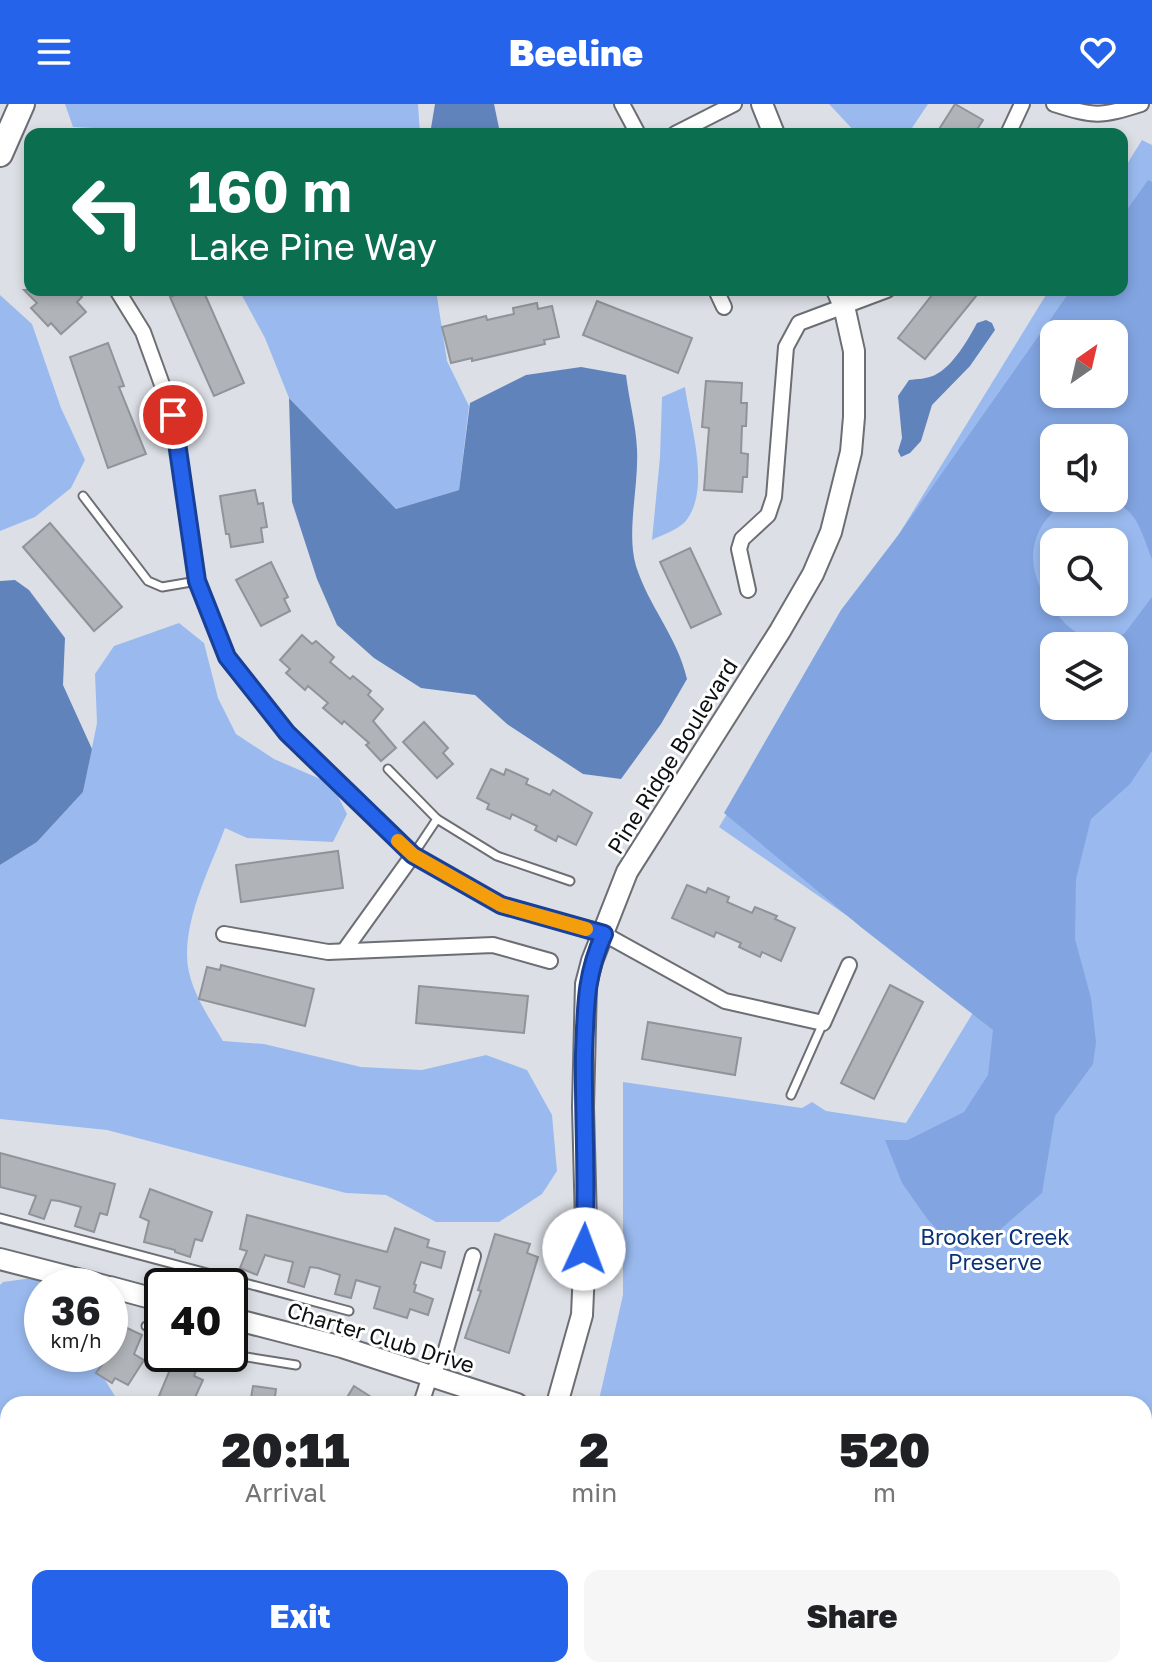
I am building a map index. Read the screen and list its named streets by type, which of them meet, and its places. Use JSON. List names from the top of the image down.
{
  "streets": {
    "street": ["Pine Ridge Boulevard", "Charter Club Drive"]
  },
  "parks": ["Brooker Creek Preserve"],
  "north": "top right",
  "page": {
    "header": "Beeline",
    "turn": ["160 m", "Lake Pine Way"],
    "speed": "36 km/h",
    "limit": "40",
    "eta": [
      "20:11",
      "Arrival",
      "2",
      "min",
      "520",
      "m"
    ],
    "buttons": ["Exit", "Share"]
  }
}
